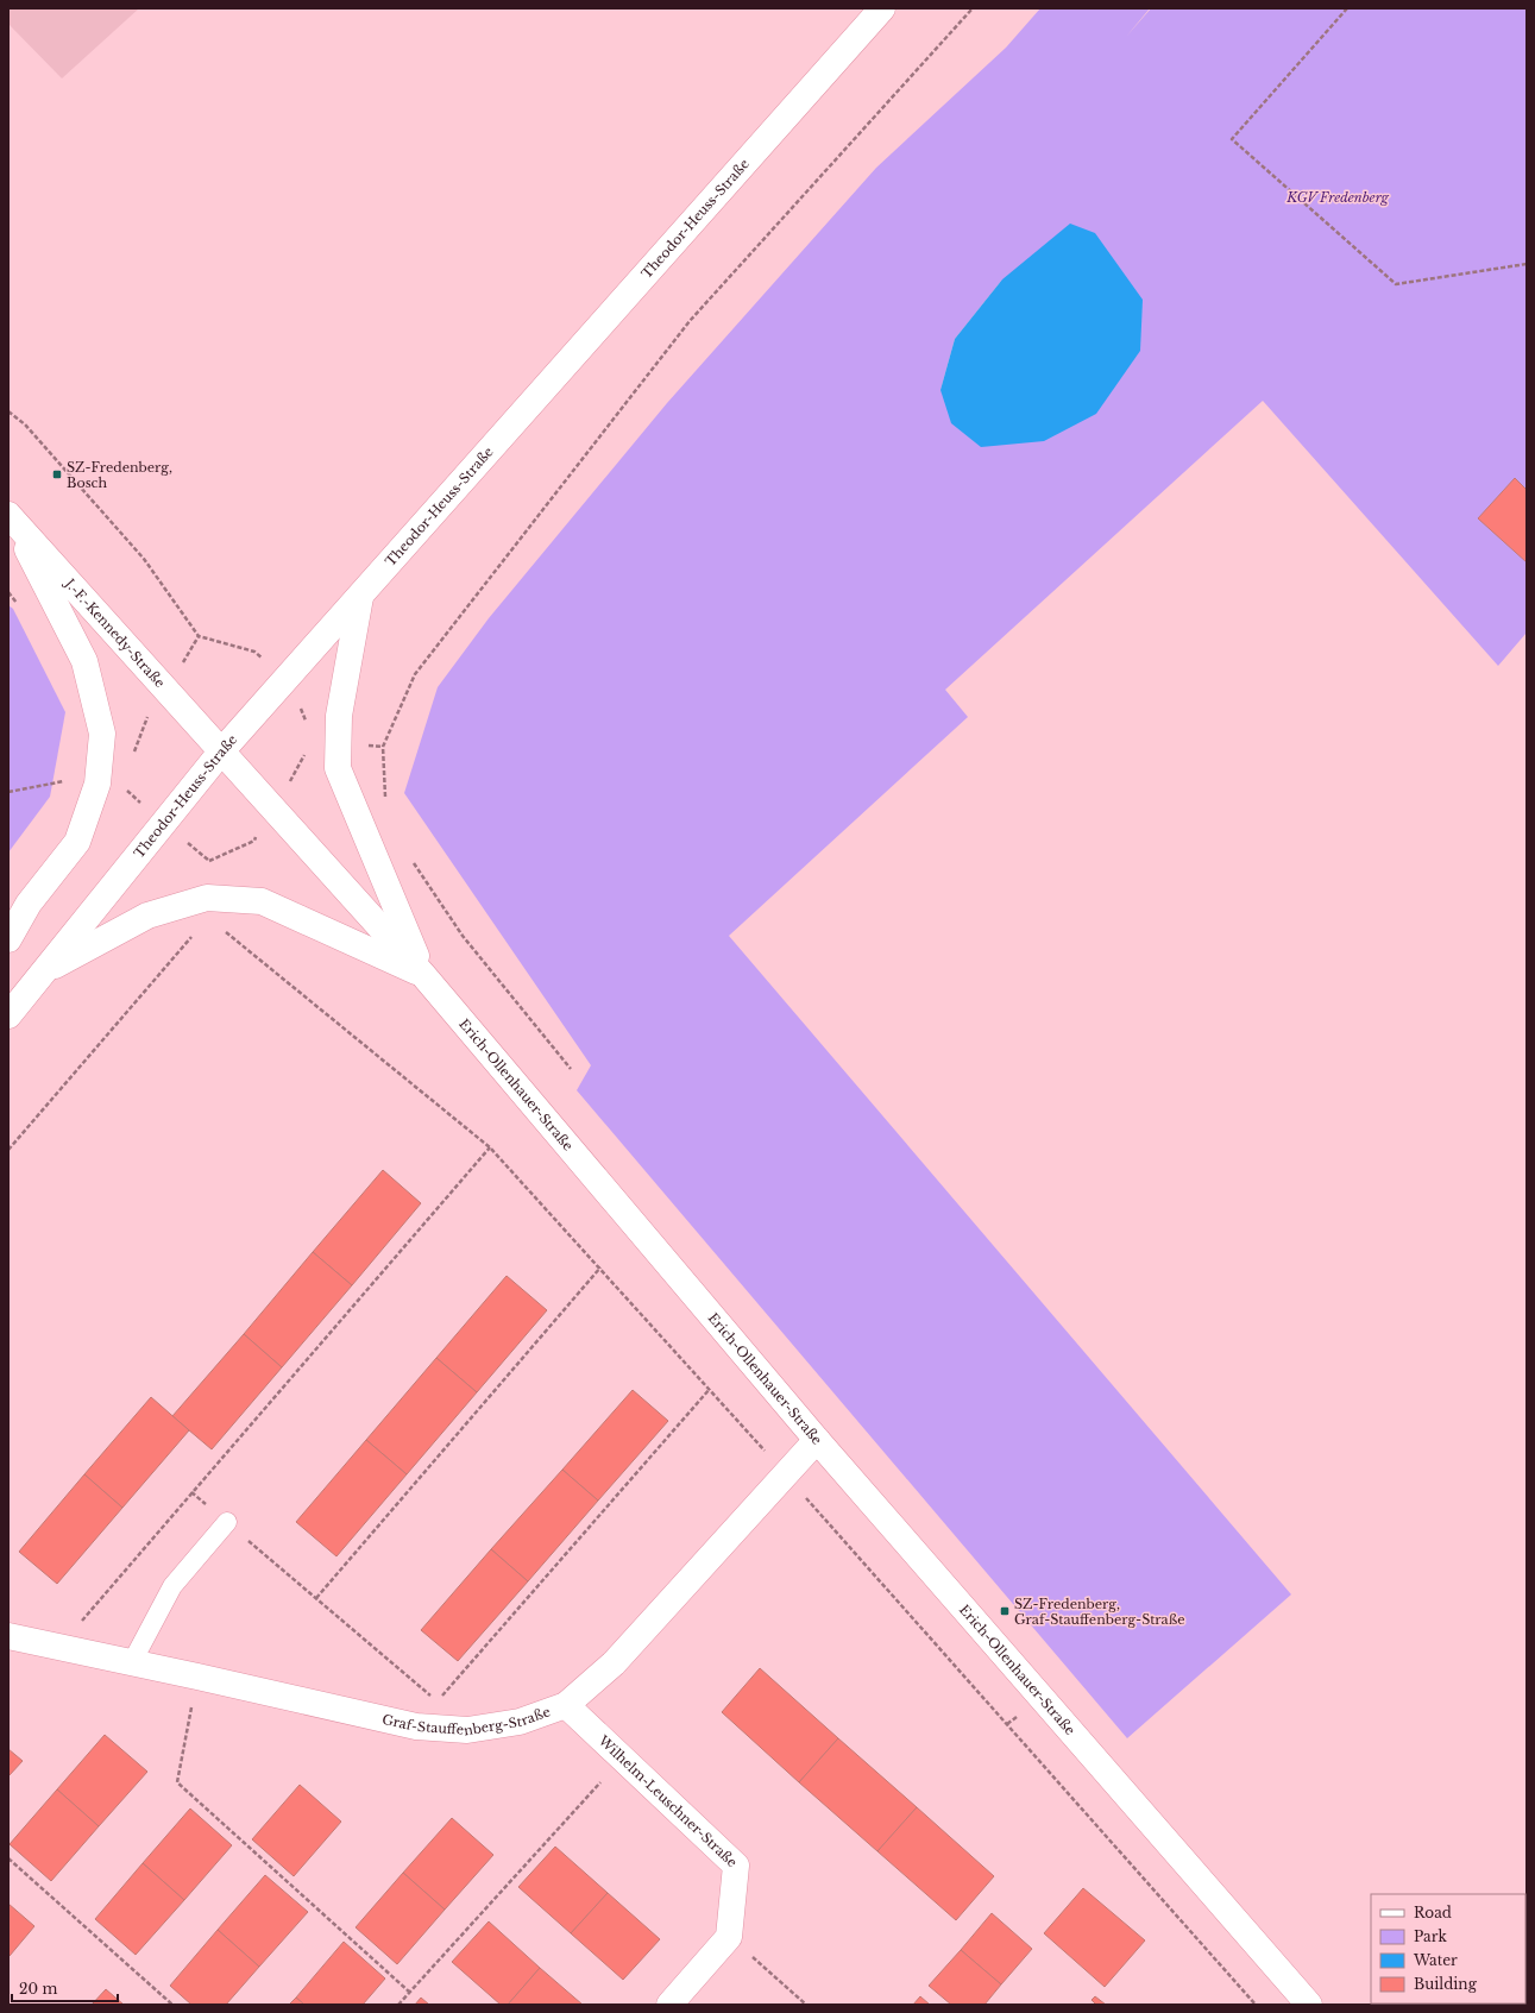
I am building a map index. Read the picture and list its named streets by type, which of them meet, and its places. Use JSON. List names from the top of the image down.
{
  "streets": {
    "street": [
      "Theodor-Heuss-Straße",
      "J.-F.-Kennedy-Straße",
      "Erich-Ollenhauer-Straße",
      "Graf-Stauffenberg-Straße",
      "Wilhelm-Leuschner-Straße"
    ]
  },
  "crossings": [
    ["Theodor-Heuss-Straße", "J.-F.-Kennedy-Straße"],
    ["Theodor-Heuss-Straße", "Erich-Ollenhauer-Straße"],
    ["J.-F.-Kennedy-Straße", "Erich-Ollenhauer-Straße"],
    ["Erich-Ollenhauer-Straße", "Graf-Stauffenberg-Straße"],
    ["Graf-Stauffenberg-Straße", "Wilhelm-Leuschner-Straße"]
  ],
  "parks": ["KGV Fredenberg"],
  "places": {
    "transit": ["SZ-Fredenberg, Bosch", "SZ-Fredenberg, Graf-Stauffenberg-Straße"]
  },
  "legend": [
    "Road",
    "Park",
    "Water",
    "Building"
  ],
  "scale_bar": "20 m"
}
